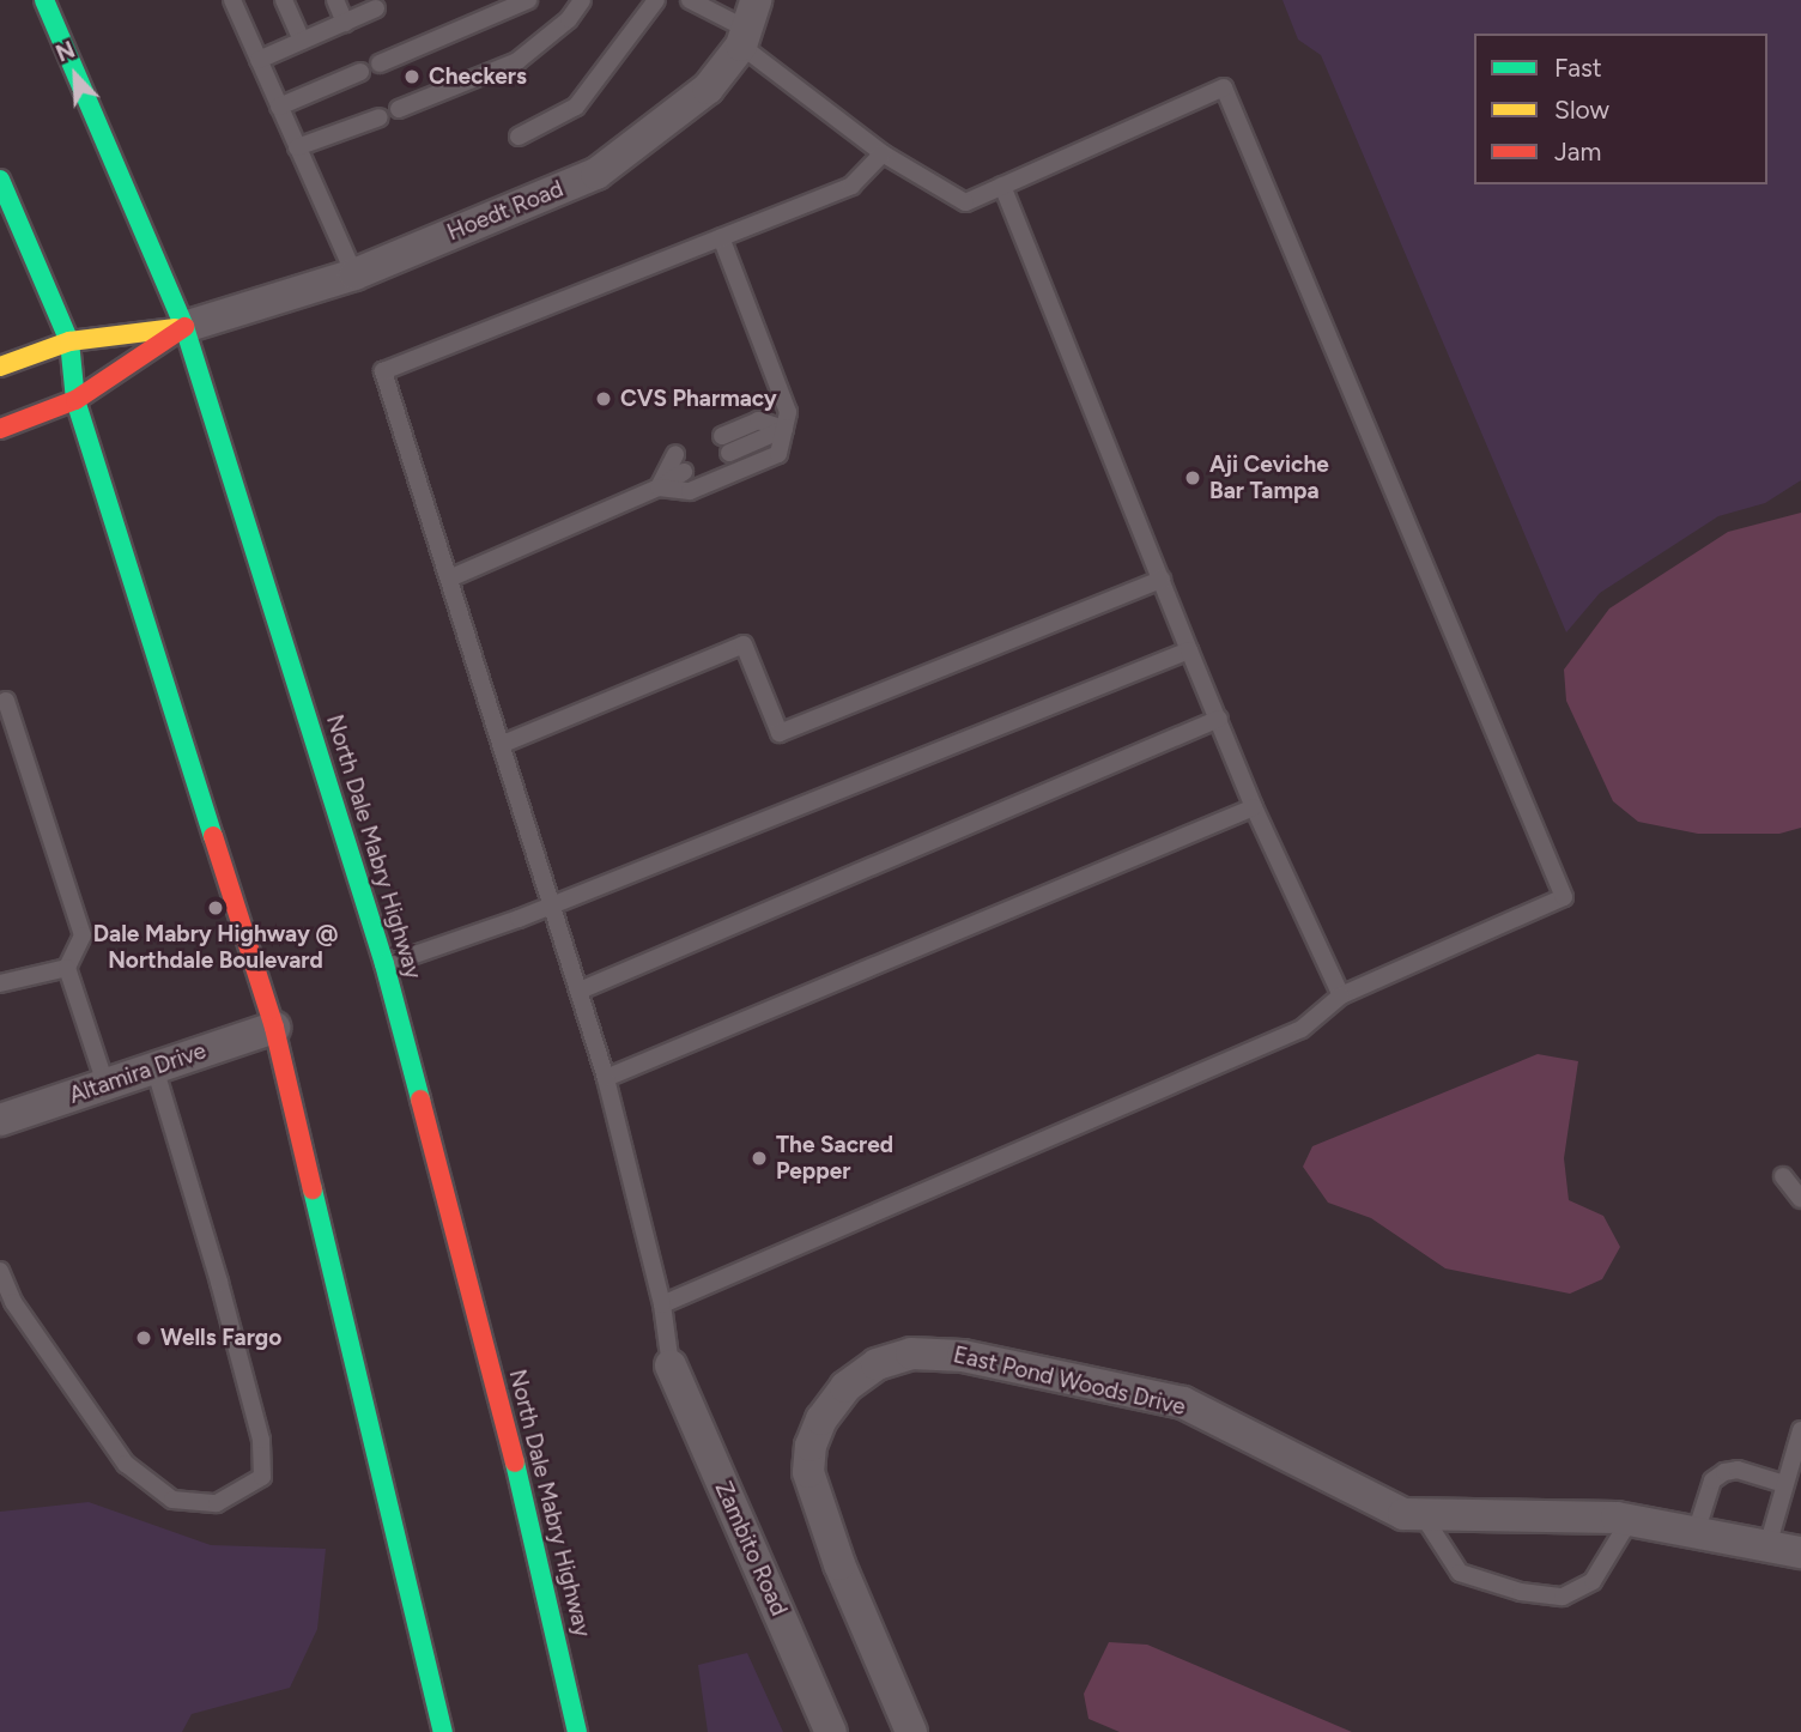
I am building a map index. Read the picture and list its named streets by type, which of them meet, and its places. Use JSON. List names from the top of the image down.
{
  "streets": {
    "main road": ["North Dale Mabry Highway"],
    "street": [
      "Hoedt Road",
      "Altamira Drive",
      "East Pond Woods Drive",
      "Zambito Road"
    ]
  },
  "crossings": [
    ["Hoedt Road", "North Dale Mabry Highway"]
  ],
  "places": [
    "Checkers",
    "CVS Pharmacy",
    "Aji Ceviche Bar Tampa",
    "Dale Mabry Highway @ Northdale Boulevard",
    "The Sacred Pepper",
    "Wells Fargo"
  ],
  "legend": ["Fast", "Slow", "Jam"],
  "north": "top left"
}
